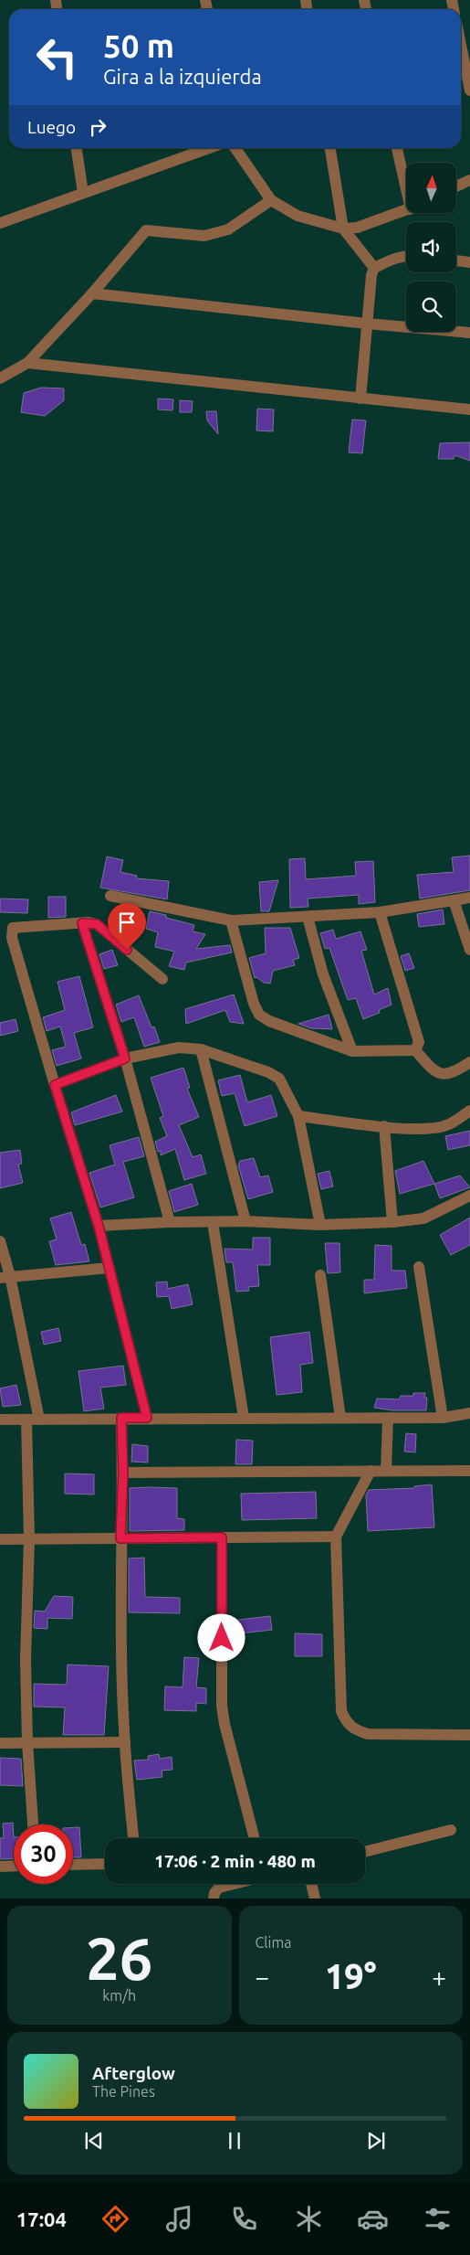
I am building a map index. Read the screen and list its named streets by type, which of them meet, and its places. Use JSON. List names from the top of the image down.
{
  "north": "top",
  "page": {
    "turn": ["50 m", "Gira a la izquierda"],
    "then": "Luego",
    "limit": "30",
    "trip": "17:06 · 2 min · 480 m",
    "tile": [
      ["26", "km/h"],
      "Clima"
    ],
    "heat": ["−", "19°", "+"],
    "song": ["Afterglow", "The Pines"],
    "tabs": "17:04"
  }
}
